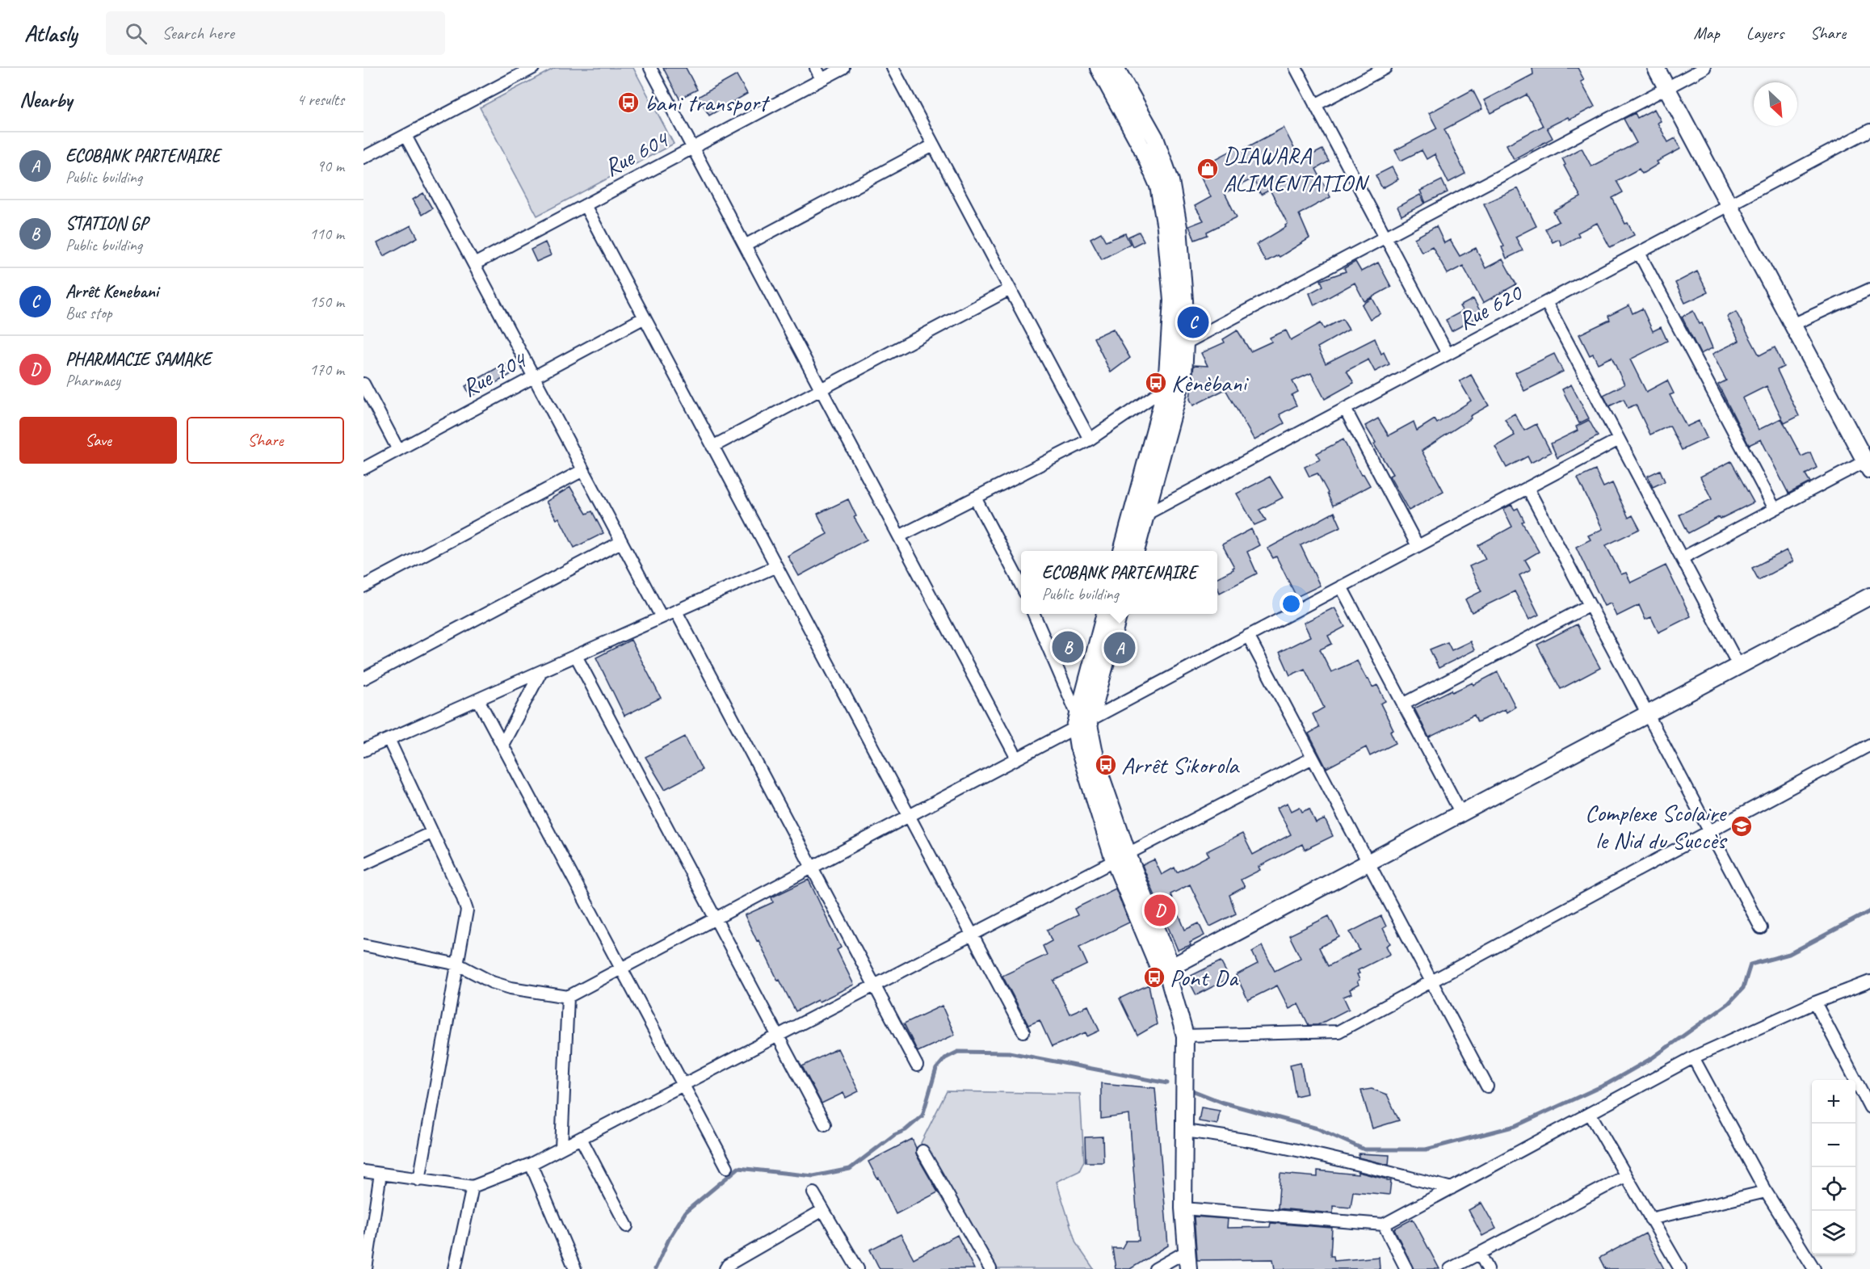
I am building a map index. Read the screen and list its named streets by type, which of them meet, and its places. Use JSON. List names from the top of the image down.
{
  "streets": {
    "street": ["Rue 604", "Rue 620", "Rue 704"]
  },
  "places": {
    "bus stop": [
      "bani transport",
      "Kènèbani",
      "Arrêt Sikorola",
      "Pont Da"
    ],
    "shop": ["DIAWARA ALIMENTATION"],
    "school or university": ["Complexe Scolaire le Nid du Succès"]
  },
  "north": "bottom right",
  "page": {
    "header": "Atlasly",
    "search": "Search here",
    "nav": ["Map", "Layers", "Share"],
    "heading": ["Nearby", "4 results"],
    "list": [
      {
        "mark": "A",
        "name": "ECOBANK PARTENAIRE",
        "note": "Public building",
        "value": "90 m"
      },
      {
        "mark": "B",
        "name": "STATION GP",
        "note": "Public building",
        "value": "110 m"
      },
      {
        "mark": "C",
        "name": "Arrêt Kenebani",
        "note": "Bus stop",
        "value": "150 m"
      },
      {
        "mark": "D",
        "name": "PHARMACIE SAMAKE",
        "note": "Pharmacy",
        "value": "170 m"
      }
    ],
    "pins": [
      "C",
      "B",
      "A",
      "D"
    ],
    "buttons": ["Save", "Share"],
    "popup": ["ECOBANK PARTENAIRE", "Public building"],
    "map_buttons": ["+", "−"]
  }
}
